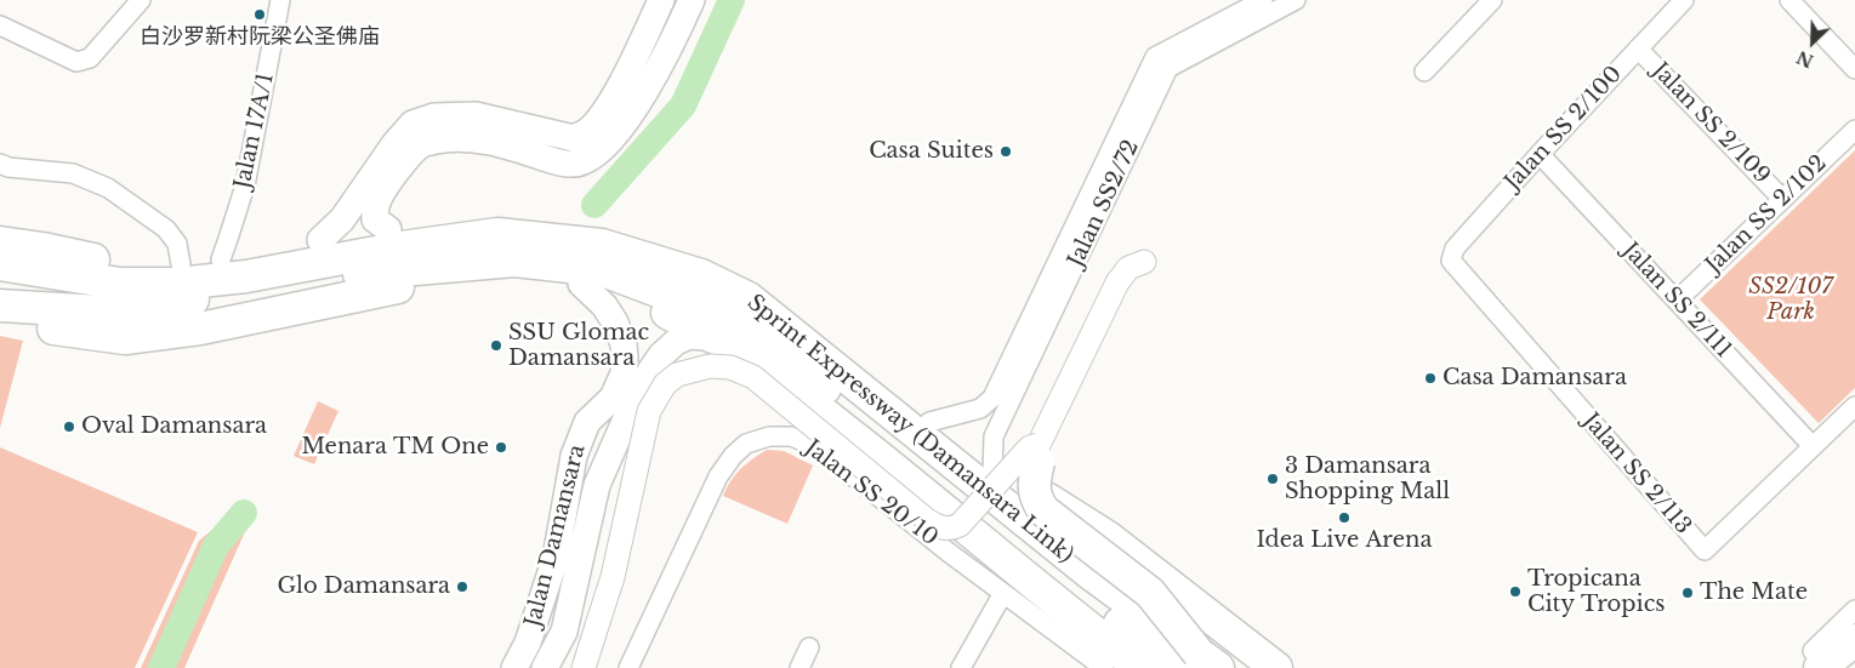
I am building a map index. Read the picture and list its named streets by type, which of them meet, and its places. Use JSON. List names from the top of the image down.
{
  "streets": {
    "highway": ["Sprint Expressway (Damansara Link)"],
    "main road": ["Jalan Damansara"],
    "street": [
      "Jalan SS 2/109",
      "Jalan SS 2/100",
      "Jalan 17A/1",
      "Jalan SS2/72",
      "Jalan SS 2/102",
      "Jalan SS 2/111",
      "Jalan SS 2/113",
      "Jalan SS 20/10"
    ]
  },
  "crossings": [
    ["Jalan SS 2/109", "Jalan SS 2/100"],
    ["Jalan SS 2/109", "Jalan SS 2/102"],
    ["Jalan SS 2/100", "Jalan SS 2/111"],
    ["Jalan SS 2/100", "Jalan SS 2/113"],
    ["Jalan SS 2/102", "Jalan SS 2/111"],
    ["Jalan SS 2/111", "Jalan SS 2/113"]
  ],
  "parks": ["SS2/107 Park"],
  "places": [
    "白沙罗新村阮梁公圣佛庙",
    "Casa Suites",
    "SSU Glomac Damansara",
    "Casa Damansara",
    "Oval Damansara",
    "Menara TM One",
    "3 Damansara Shopping Mall",
    "Idea Live Arena",
    "Glo Damansara",
    "Tropicana City Tropics",
    "The Mate"
  ],
  "north": "bottom left"
}
